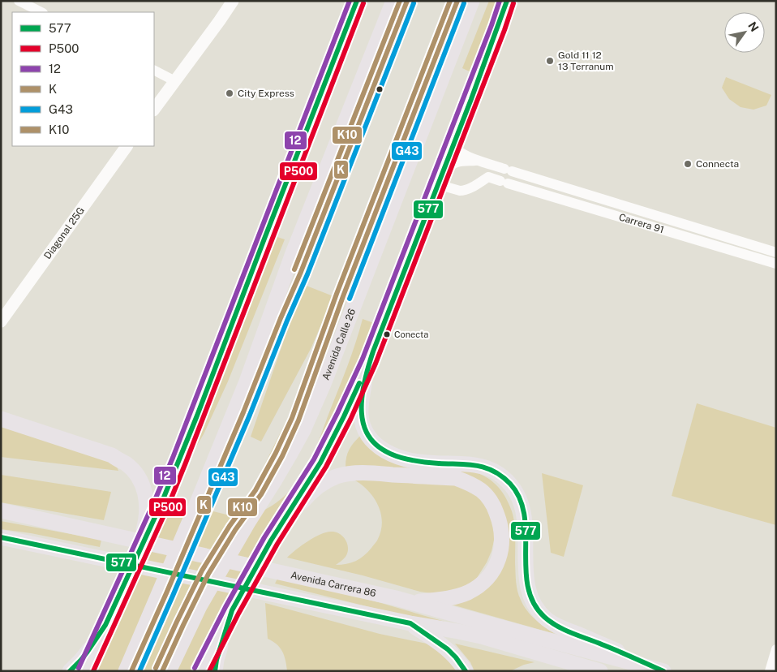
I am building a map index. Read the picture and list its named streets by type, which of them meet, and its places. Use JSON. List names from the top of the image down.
{
  "streets": {
    "main road": ["Avenida Calle 26", "Avenida Carrera 86"],
    "street": ["Carrera 91", "Diagonal 25G"]
  },
  "places": [
    "Gold 11 12 13 Terranum",
    "City Express",
    "Connecta",
    "Conecta"
  ],
  "lines": [
    "transit line 577",
    "transit line 12",
    "transit line K",
    "transit line K10",
    "transit line P500",
    "transit line G43"
  ],
  "legend": [
    "577",
    "P500",
    "12",
    "K",
    "G43",
    "K10"
  ],
  "north": "top right"
}
